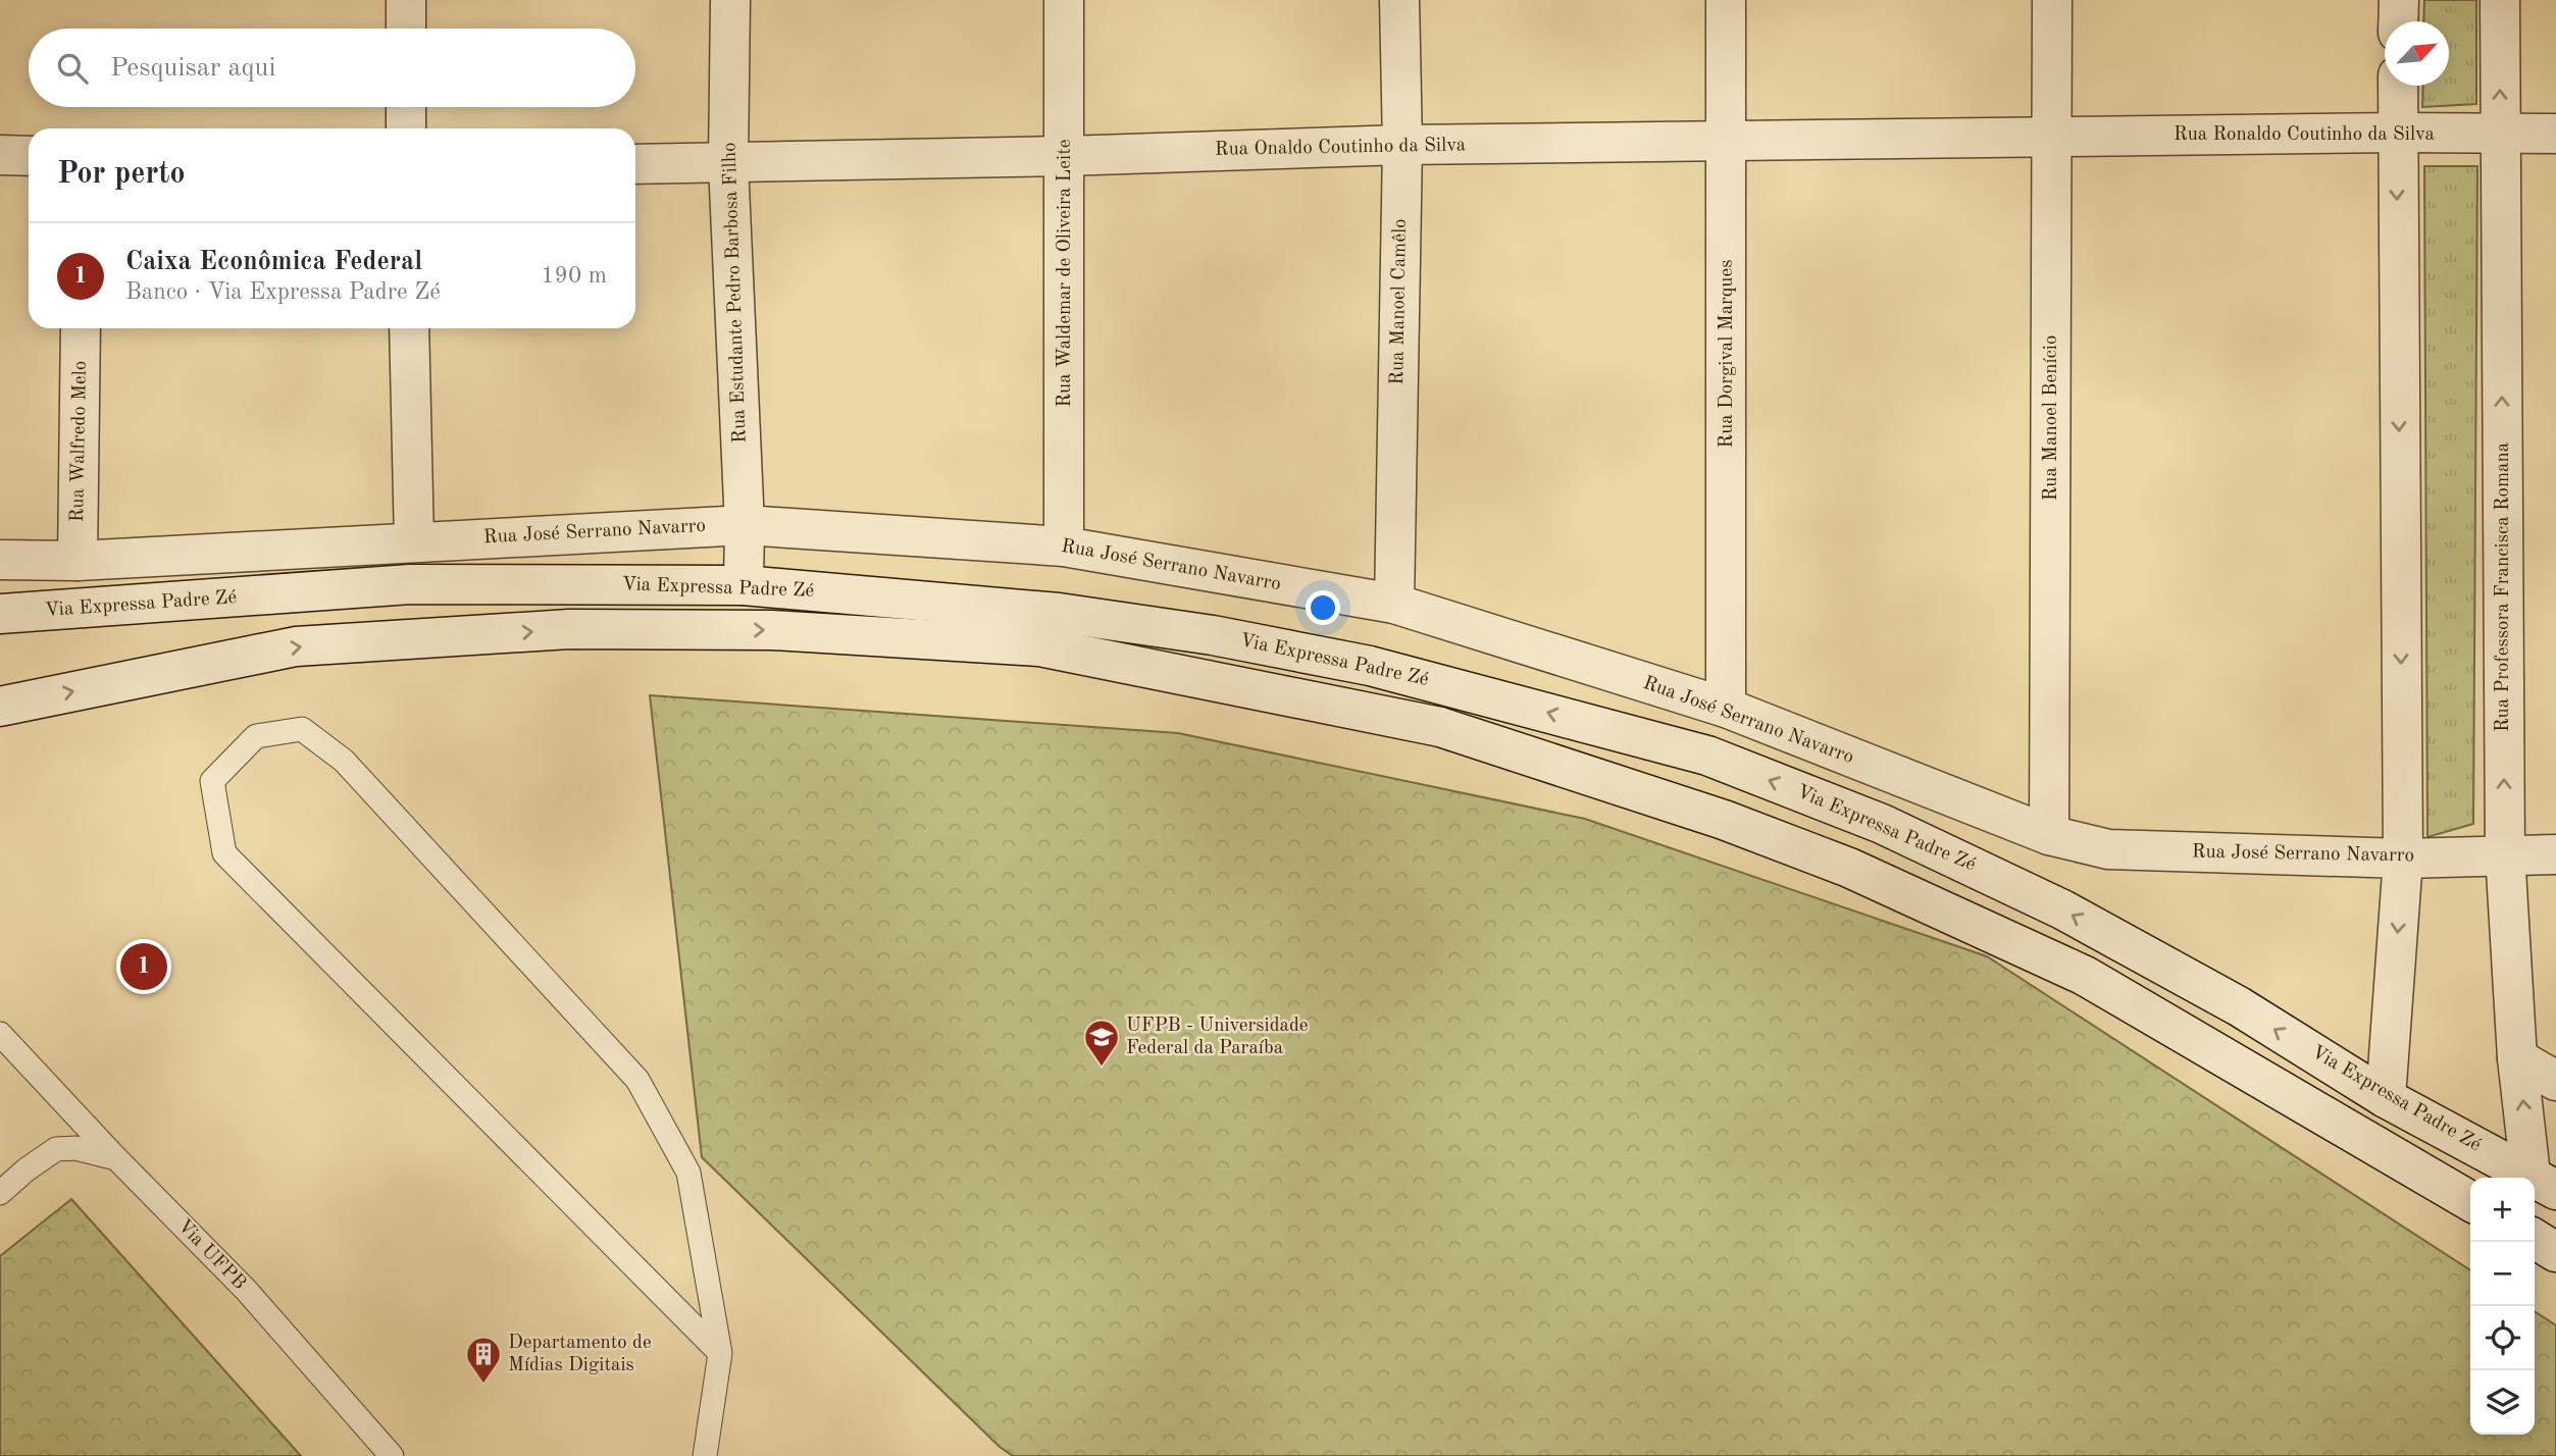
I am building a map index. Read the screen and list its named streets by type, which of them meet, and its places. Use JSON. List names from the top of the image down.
{
  "streets": {
    "street": [
      "Rua Ronaldo Coutinho da Silva",
      "Rua Onaldo Coutinho da Silva",
      "Rua Waldemar de Oliveira Leite",
      "Rua Estudante Pedro Barbosa Filho",
      "Rua Manoel Camêlo",
      "Rua Dorgival Marques",
      "Rua Manoel Benício",
      "Rua Walfredo Melo",
      "Rua José Serrano Navarro",
      "Rua Professora Francisca Romana",
      "Via Expressa Padre Zé"
    ],
    "lane": ["Via UFPB"]
  },
  "crossings": [
    ["Rua Ronaldo Coutinho da Silva", "Rua Onaldo Coutinho da Silva"],
    ["Rua Ronaldo Coutinho da Silva", "Rua Manoel Benício"],
    ["Rua Ronaldo Coutinho da Silva", "Rua Professora Francisca Romana"],
    ["Rua Onaldo Coutinho da Silva", "Rua Waldemar de Oliveira Leite"],
    ["Rua Onaldo Coutinho da Silva", "Rua Estudante Pedro Barbosa Filho"],
    ["Rua Onaldo Coutinho da Silva", "Rua Manoel Camêlo"],
    ["Rua Onaldo Coutinho da Silva", "Rua Dorgival Marques"],
    ["Rua Onaldo Coutinho da Silva", "Rua Manoel Benício"],
    ["Rua Waldemar de Oliveira Leite", "Rua José Serrano Navarro"],
    ["Rua Estudante Pedro Barbosa Filho", "Rua José Serrano Navarro"],
    ["Rua Estudante Pedro Barbosa Filho", "Via Expressa Padre Zé"],
    ["Rua Manoel Camêlo", "Rua José Serrano Navarro"],
    ["Rua Dorgival Marques", "Rua José Serrano Navarro"],
    ["Rua Manoel Benício", "Rua José Serrano Navarro"],
    ["Rua Walfredo Melo", "Rua José Serrano Navarro"],
    ["Rua José Serrano Navarro", "Rua Professora Francisca Romana"],
    ["Rua Professora Francisca Romana", "Via Expressa Padre Zé"]
  ],
  "places": {
    "school or university": ["UFPB - Universidade Federal da Paraíba"],
    "building": ["Departamento de Mídias Digitais"]
  },
  "north": "top right",
  "page": {
    "search": "Pesquisar aqui",
    "heading": "Por perto",
    "list": [
      {
        "mark": "1",
        "name": "Caixa Econômica Federal",
        "note": "Banco · Via Expressa Padre Zé",
        "value": "190 m"
      }
    ],
    "pins": "1",
    "map_buttons": ["+", "−"]
  }
}
